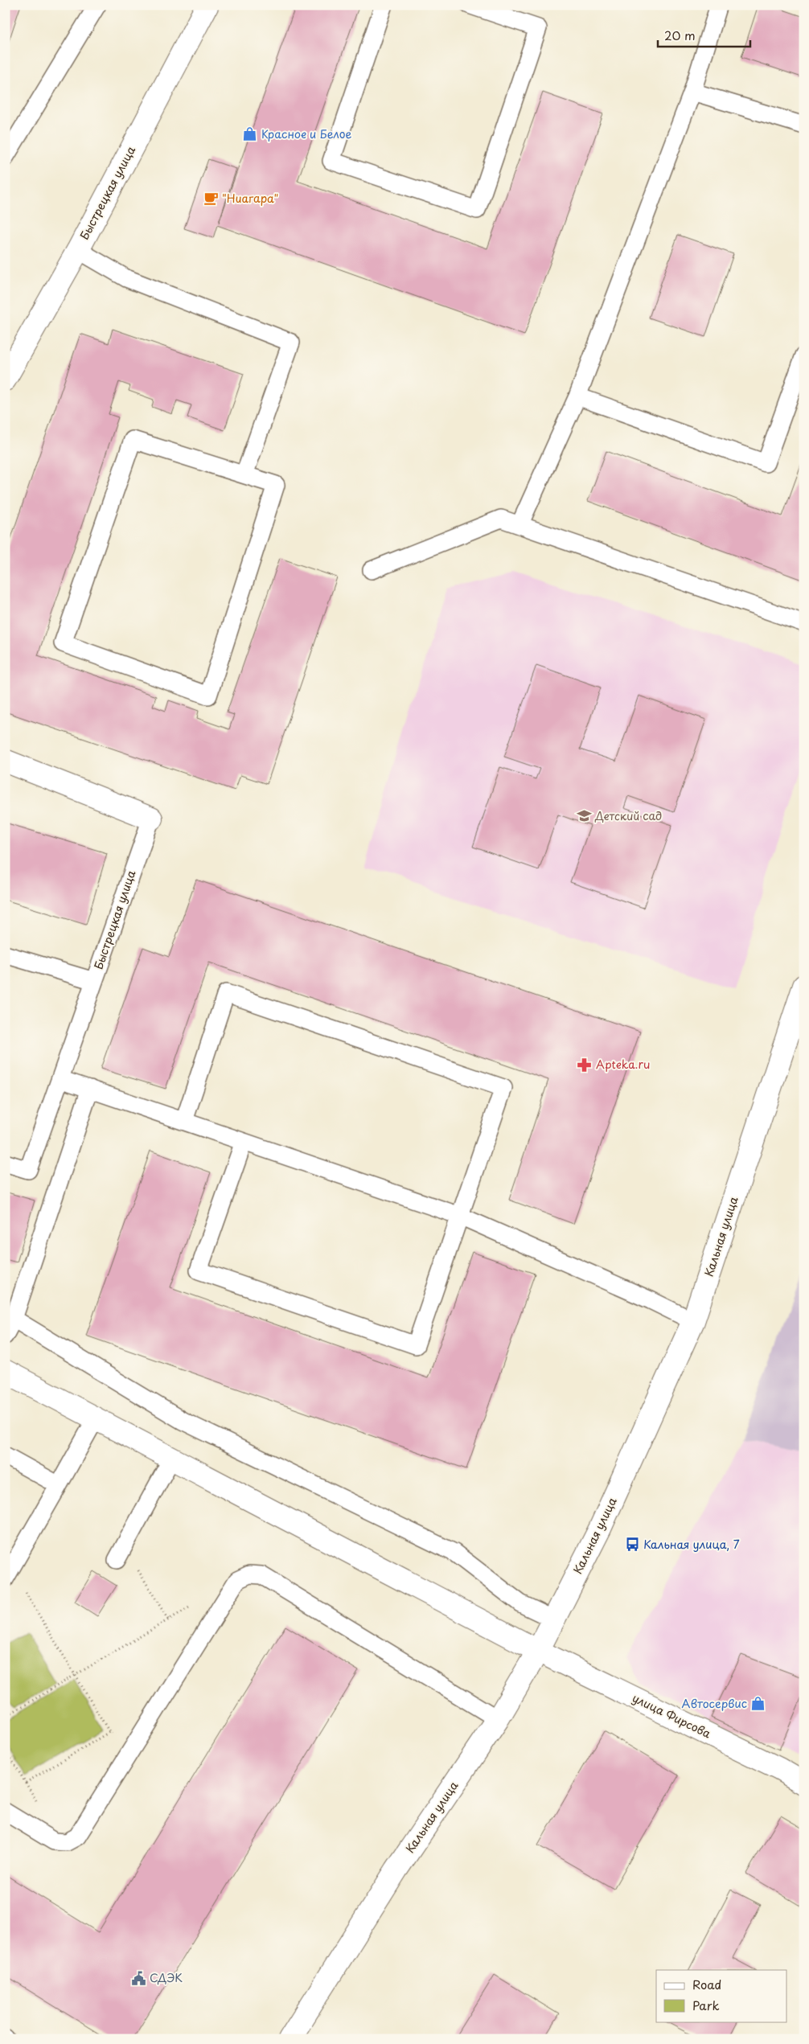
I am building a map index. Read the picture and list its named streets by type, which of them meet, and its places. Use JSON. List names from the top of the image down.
{
  "streets": {
    "street": ["Быстрецкая улица", "Кальная улица", "улица Фирсова"]
  },
  "crossings": [
    ["Кальная улица", "улица Фирсова"]
  ],
  "places": {
    "shop": ["Красное и Белое", "Автосервис"],
    "cafe": ["\"Ниагара\""],
    "school or university": ["Детский сад"],
    "pharmacy": ["Apteka.ru"],
    "bus stop": ["Кальная улица, 7"],
    "public building": ["СДЭК"]
  },
  "legend": ["Road", "Park"],
  "scale_bar": "20 m"
}
